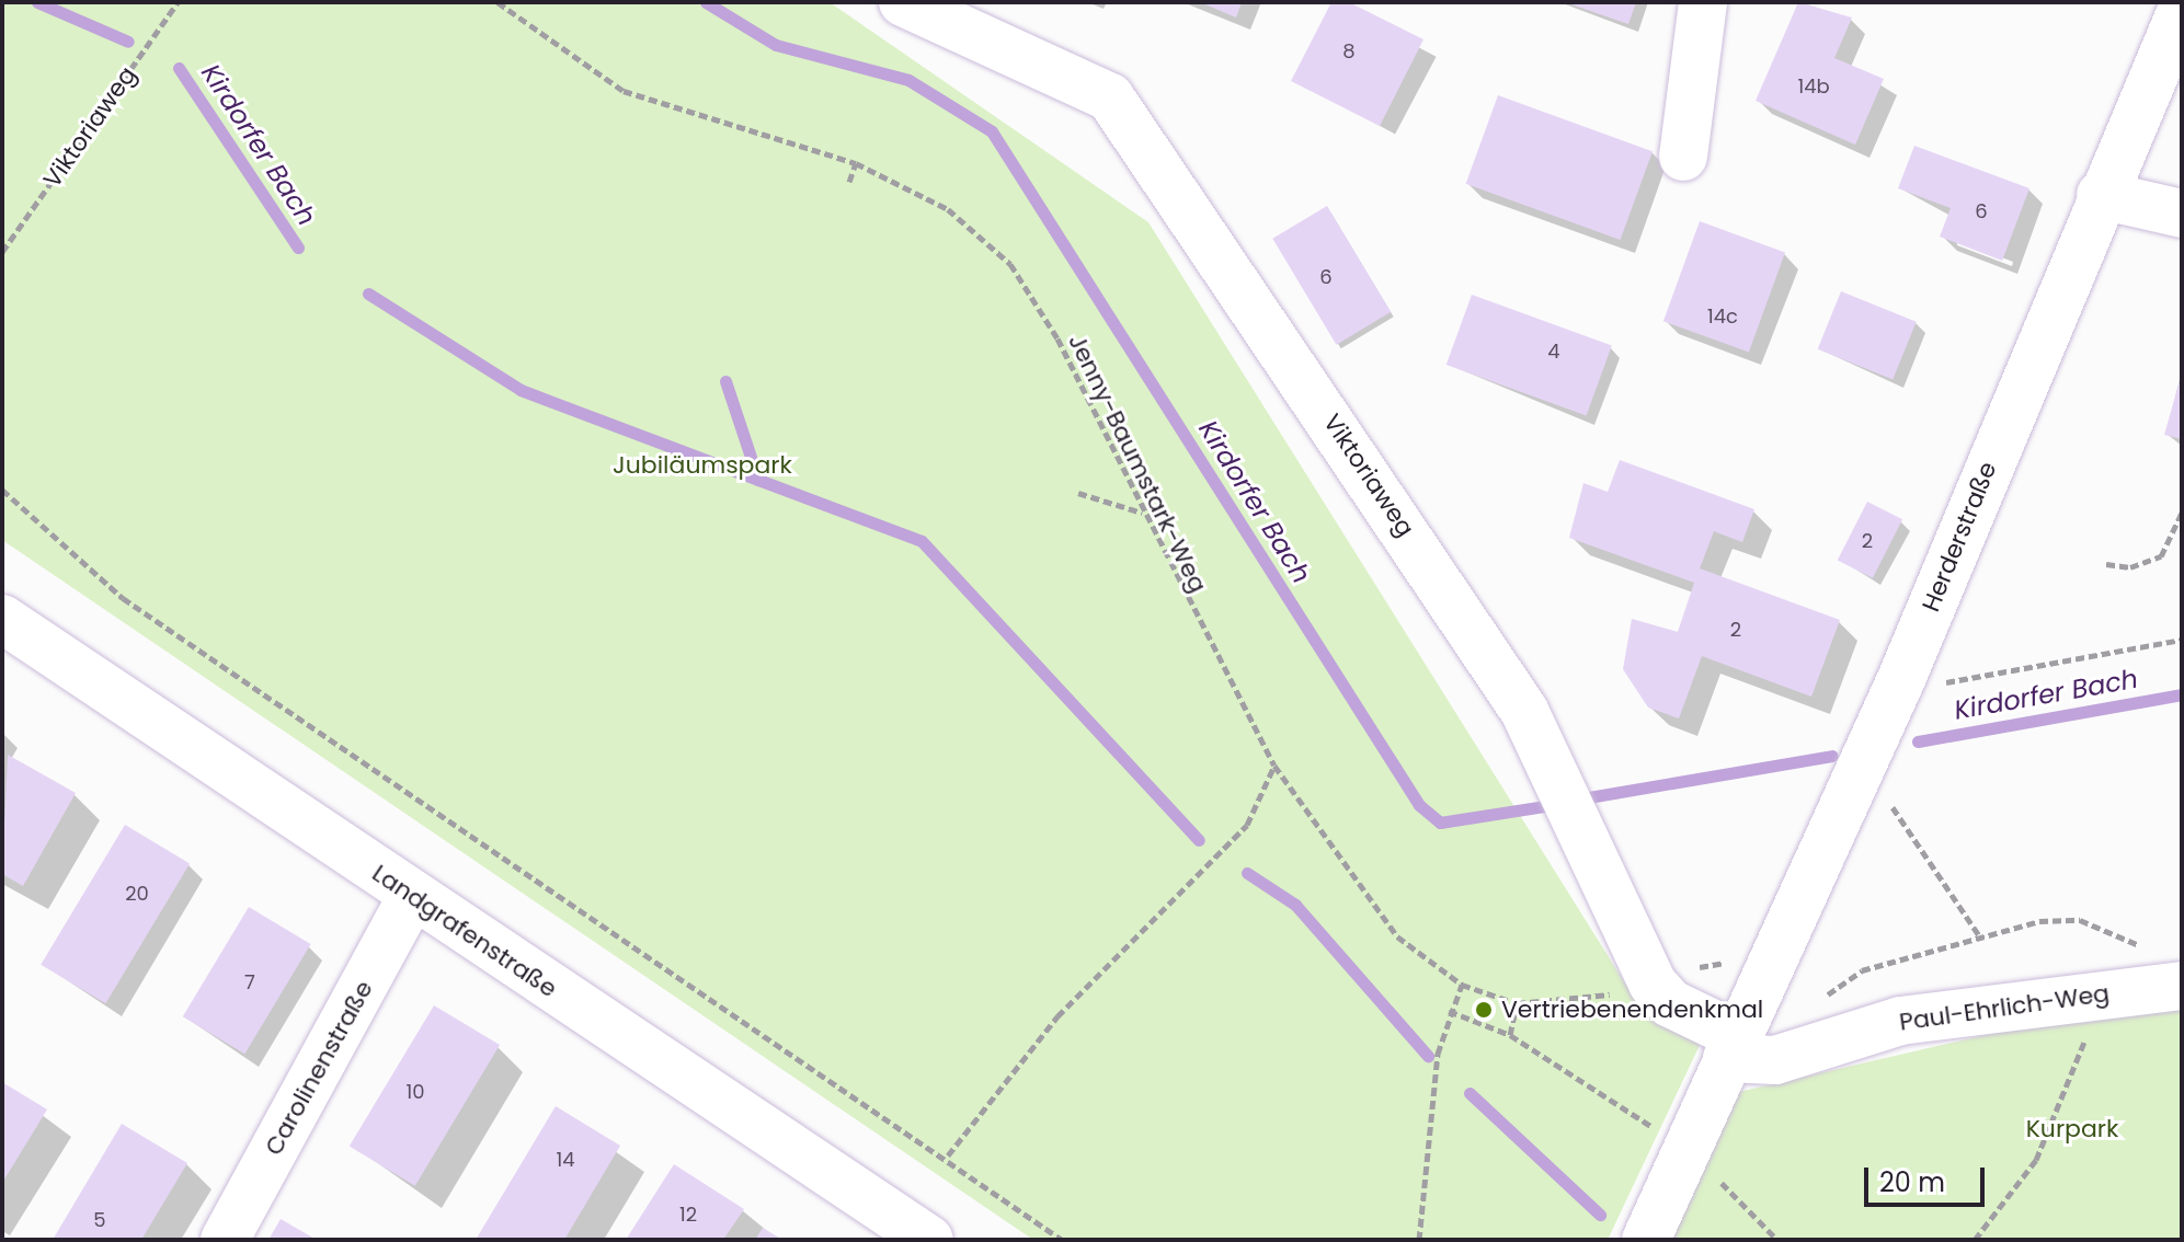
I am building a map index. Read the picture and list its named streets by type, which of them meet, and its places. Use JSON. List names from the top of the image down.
{
  "streets": {
    "street": [
      "Viktoriaweg",
      "Herderstraße",
      "Landgrafenstraße",
      "Paul-Ehrlich-Weg",
      "Carolinenstraße"
    ],
    "path": ["Jenny-Baumstark-Weg"]
  },
  "crossings": [
    ["Viktoriaweg", "Jenny-Baumstark-Weg"],
    ["Viktoriaweg", "Herderstraße"],
    ["Viktoriaweg", "Paul-Ehrlich-Weg"],
    ["Jenny-Baumstark-Weg", "Herderstraße"],
    ["Herderstraße", "Paul-Ehrlich-Weg"],
    ["Landgrafenstraße", "Carolinenstraße"]
  ],
  "water": ["Kirdorfer Bach"],
  "parks": ["Jubiläumspark", "Kurpark"],
  "places": ["Vertriebenendenkmal"],
  "house_numbers": [
    "8",
    "14b",
    "6",
    "6",
    "14c",
    "4",
    "2",
    "2",
    "20",
    "7",
    "10",
    "14",
    "12",
    "5"
  ],
  "scale_bar": "20 m"
}
